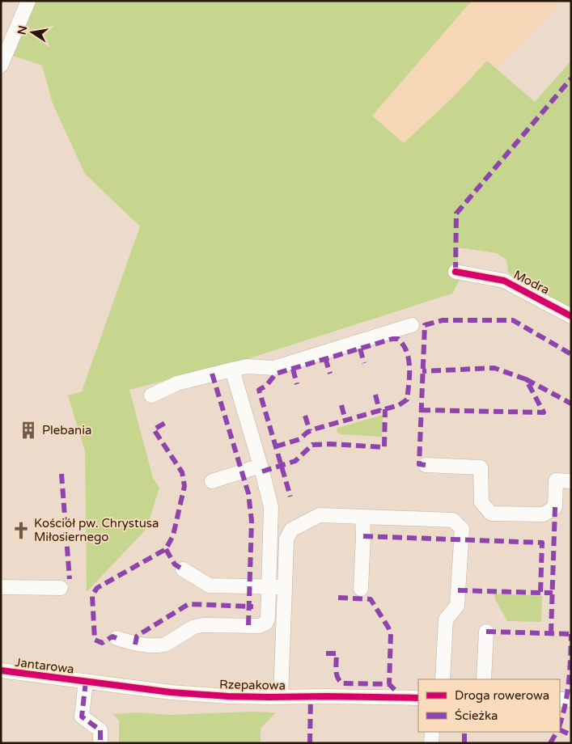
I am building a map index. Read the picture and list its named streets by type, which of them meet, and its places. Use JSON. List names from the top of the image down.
{
  "streets": {
    "street": ["Modra", "Jantarowa", "Rzepakowa"]
  },
  "crossings": [
    ["Jantarowa", "Rzepakowa"]
  ],
  "places": {
    "building": ["Plebania"],
    "church": ["Kościół pw. Chrystusa Miłosiernego"]
  },
  "legend": ["Droga rowerowa", "Ścieżka"],
  "north": "left"
}
